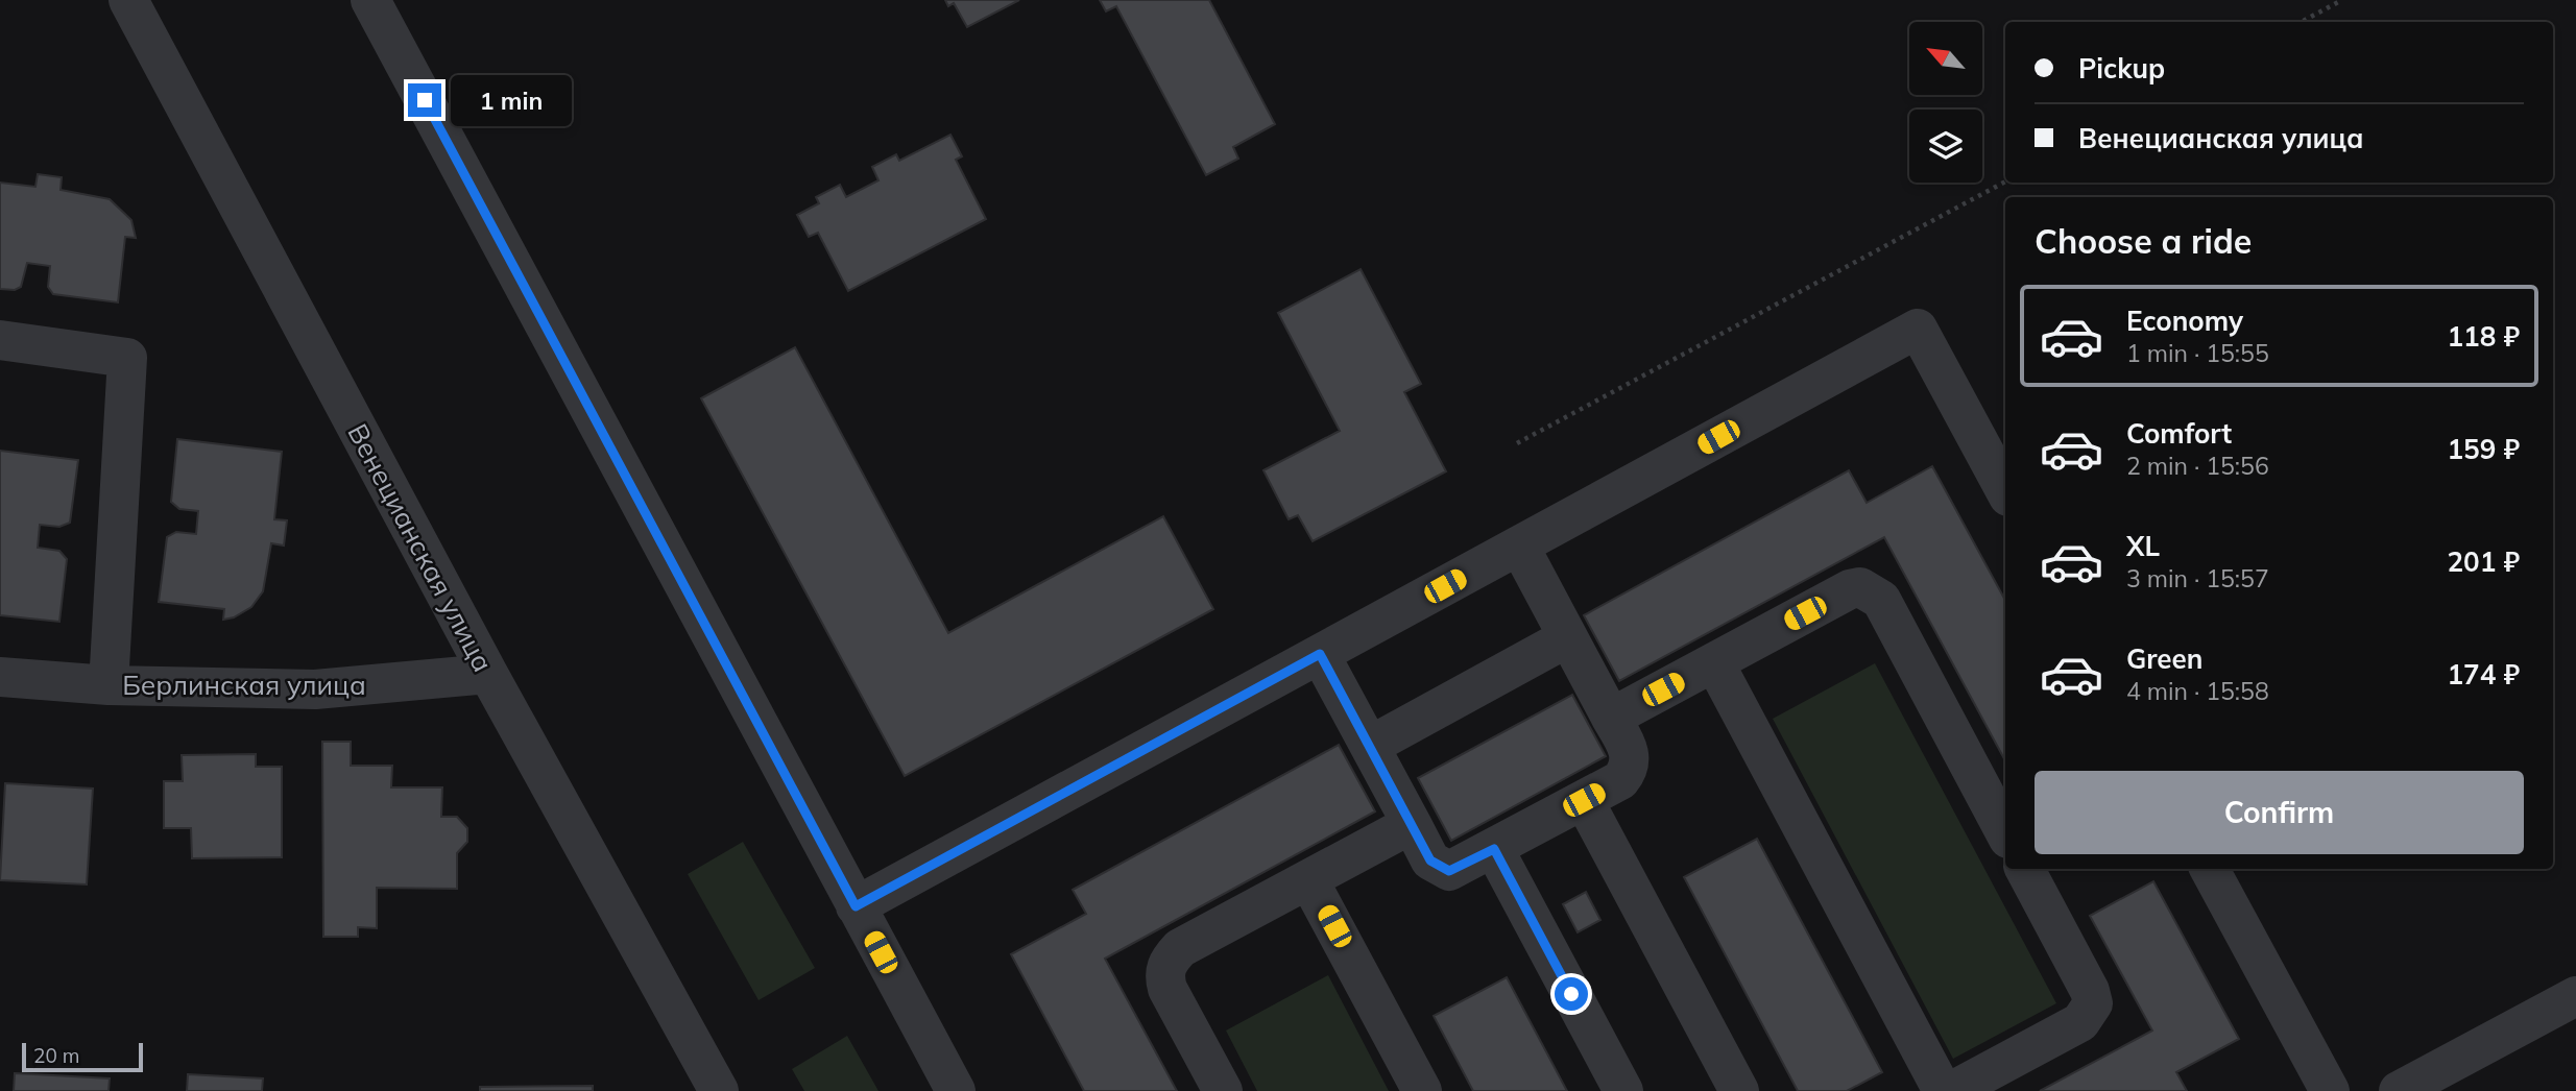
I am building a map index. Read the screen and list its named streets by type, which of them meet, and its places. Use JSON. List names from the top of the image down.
{
  "streets": {
    "street": ["Венецианская улица", "Берлинская улица"]
  },
  "crossings": [
    ["Венецианская улица", "Берлинская улица"]
  ],
  "scale_bar": "20 m",
  "north": "top left",
  "page": {
    "banner": ["Pickup", "Венецианская улица"],
    "bubble": "1 min",
    "heading": "Choose a ride",
    "list": [
      {
        "name": "Economy",
        "note": "1 min · 15:55",
        "value": "118 ₽"
      },
      {
        "name": "Comfort",
        "note": "2 min · 15:56",
        "value": "159 ₽"
      },
      {
        "name": "XL",
        "note": "3 min · 15:57",
        "value": "201 ₽"
      },
      {
        "name": "Green",
        "note": "4 min · 15:58",
        "value": "174 ₽"
      }
    ],
    "buttons": "Confirm",
    "scale": "20 m"
  }
}
